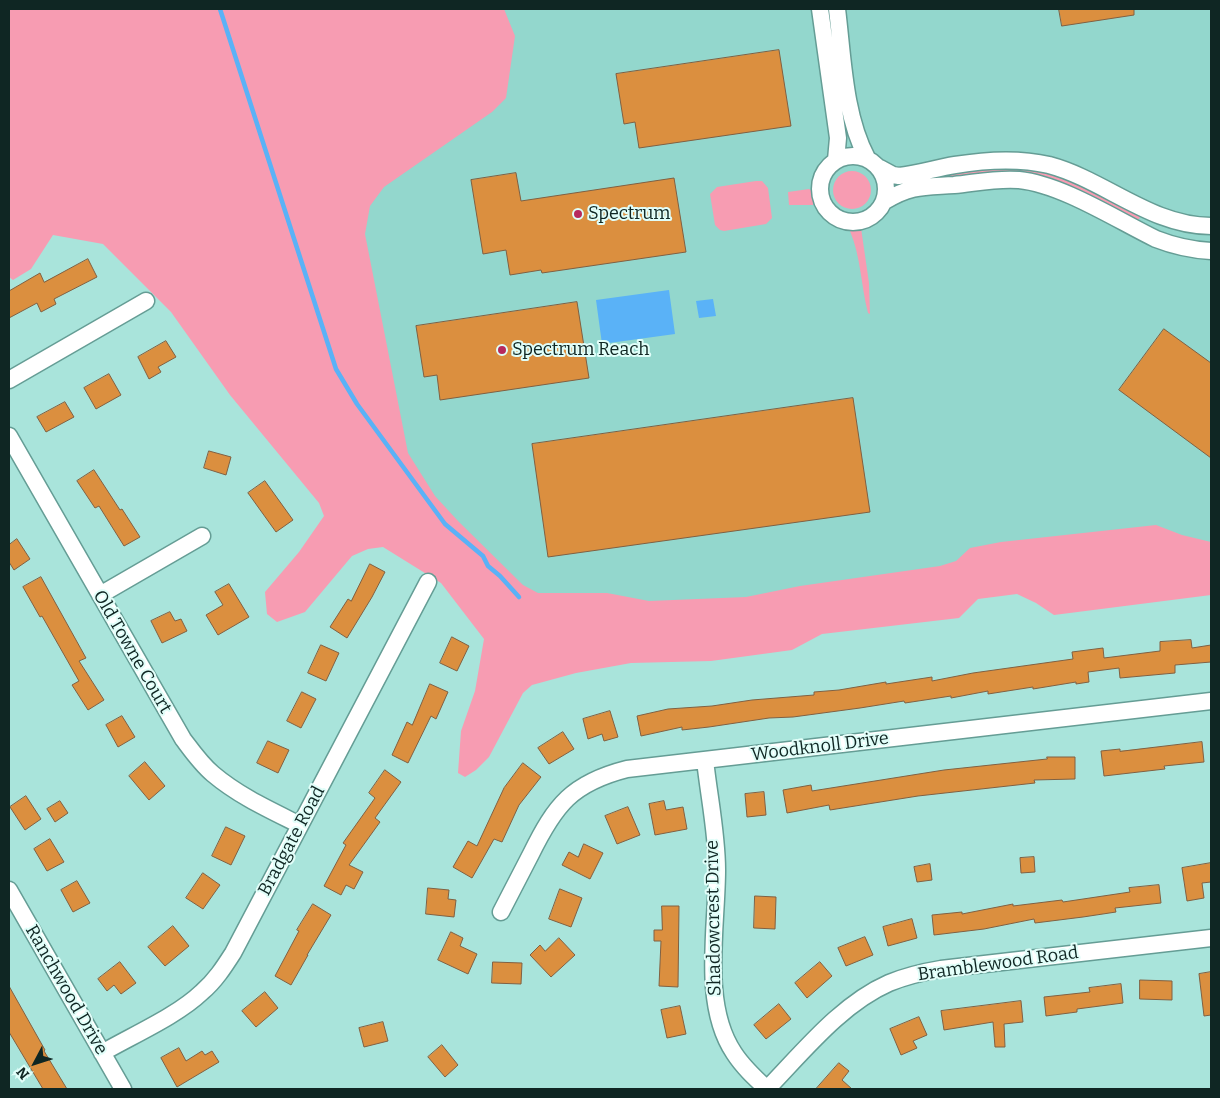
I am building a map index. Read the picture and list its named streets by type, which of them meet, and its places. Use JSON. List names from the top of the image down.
{
  "streets": {
    "street": [
      "Old Towne Court",
      "Woodknoll Drive",
      "Bradgate Road",
      "Shadowcrest Drive",
      "Bramblewood Road",
      "Ranchwood Drive"
    ]
  },
  "crossings": [
    ["Old Towne Court", "Bradgate Road"],
    ["Woodknoll Drive", "Shadowcrest Drive"],
    ["Bradgate Road", "Ranchwood Drive"],
    ["Shadowcrest Drive", "Bramblewood Road"]
  ],
  "places": ["Spectrum", "Spectrum Reach"],
  "north": "bottom left"
}
